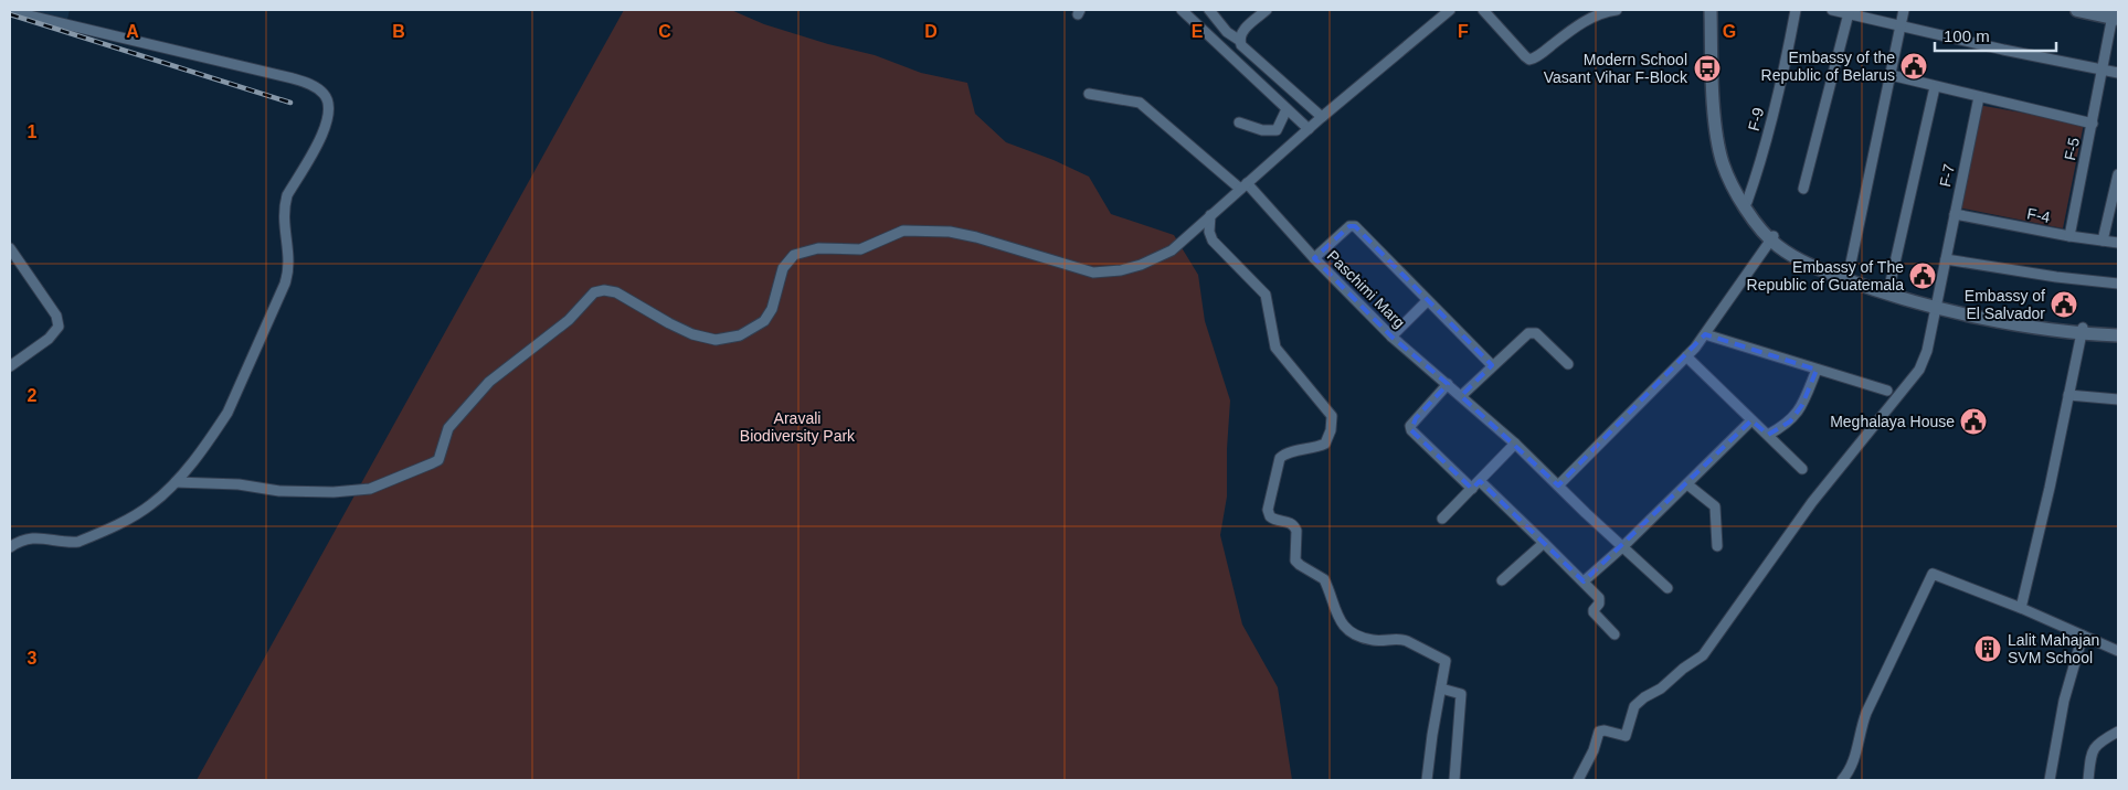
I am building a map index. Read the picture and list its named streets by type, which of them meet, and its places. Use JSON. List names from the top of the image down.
{
  "streets": {
    "street": [
      "F-9",
      "F-5",
      "F-7",
      "F-4",
      "Paschimi Marg"
    ]
  },
  "crossings": [
    ["F-5", "F-4"],
    ["F-7", "F-4"]
  ],
  "parks": ["Aravali Biodiversity Park"],
  "places": {
    "public building": [
      "Embassy of the Republic of Belarus",
      "Embassy of The Republic of Guatemala",
      "Embassy of El Salvador",
      "Meghalaya House"
    ],
    "bus stop": ["Modern School Vasant Vihar F-Block"],
    "building": ["Lalit Mahajan SVM School"]
  },
  "scale_bar": "100 m",
  "grid": {
    "columns": [
      "A",
      "B",
      "C",
      "D",
      "E",
      "F",
      "G"
    ],
    "rows": ["1", "2", "3"]
  }
}
